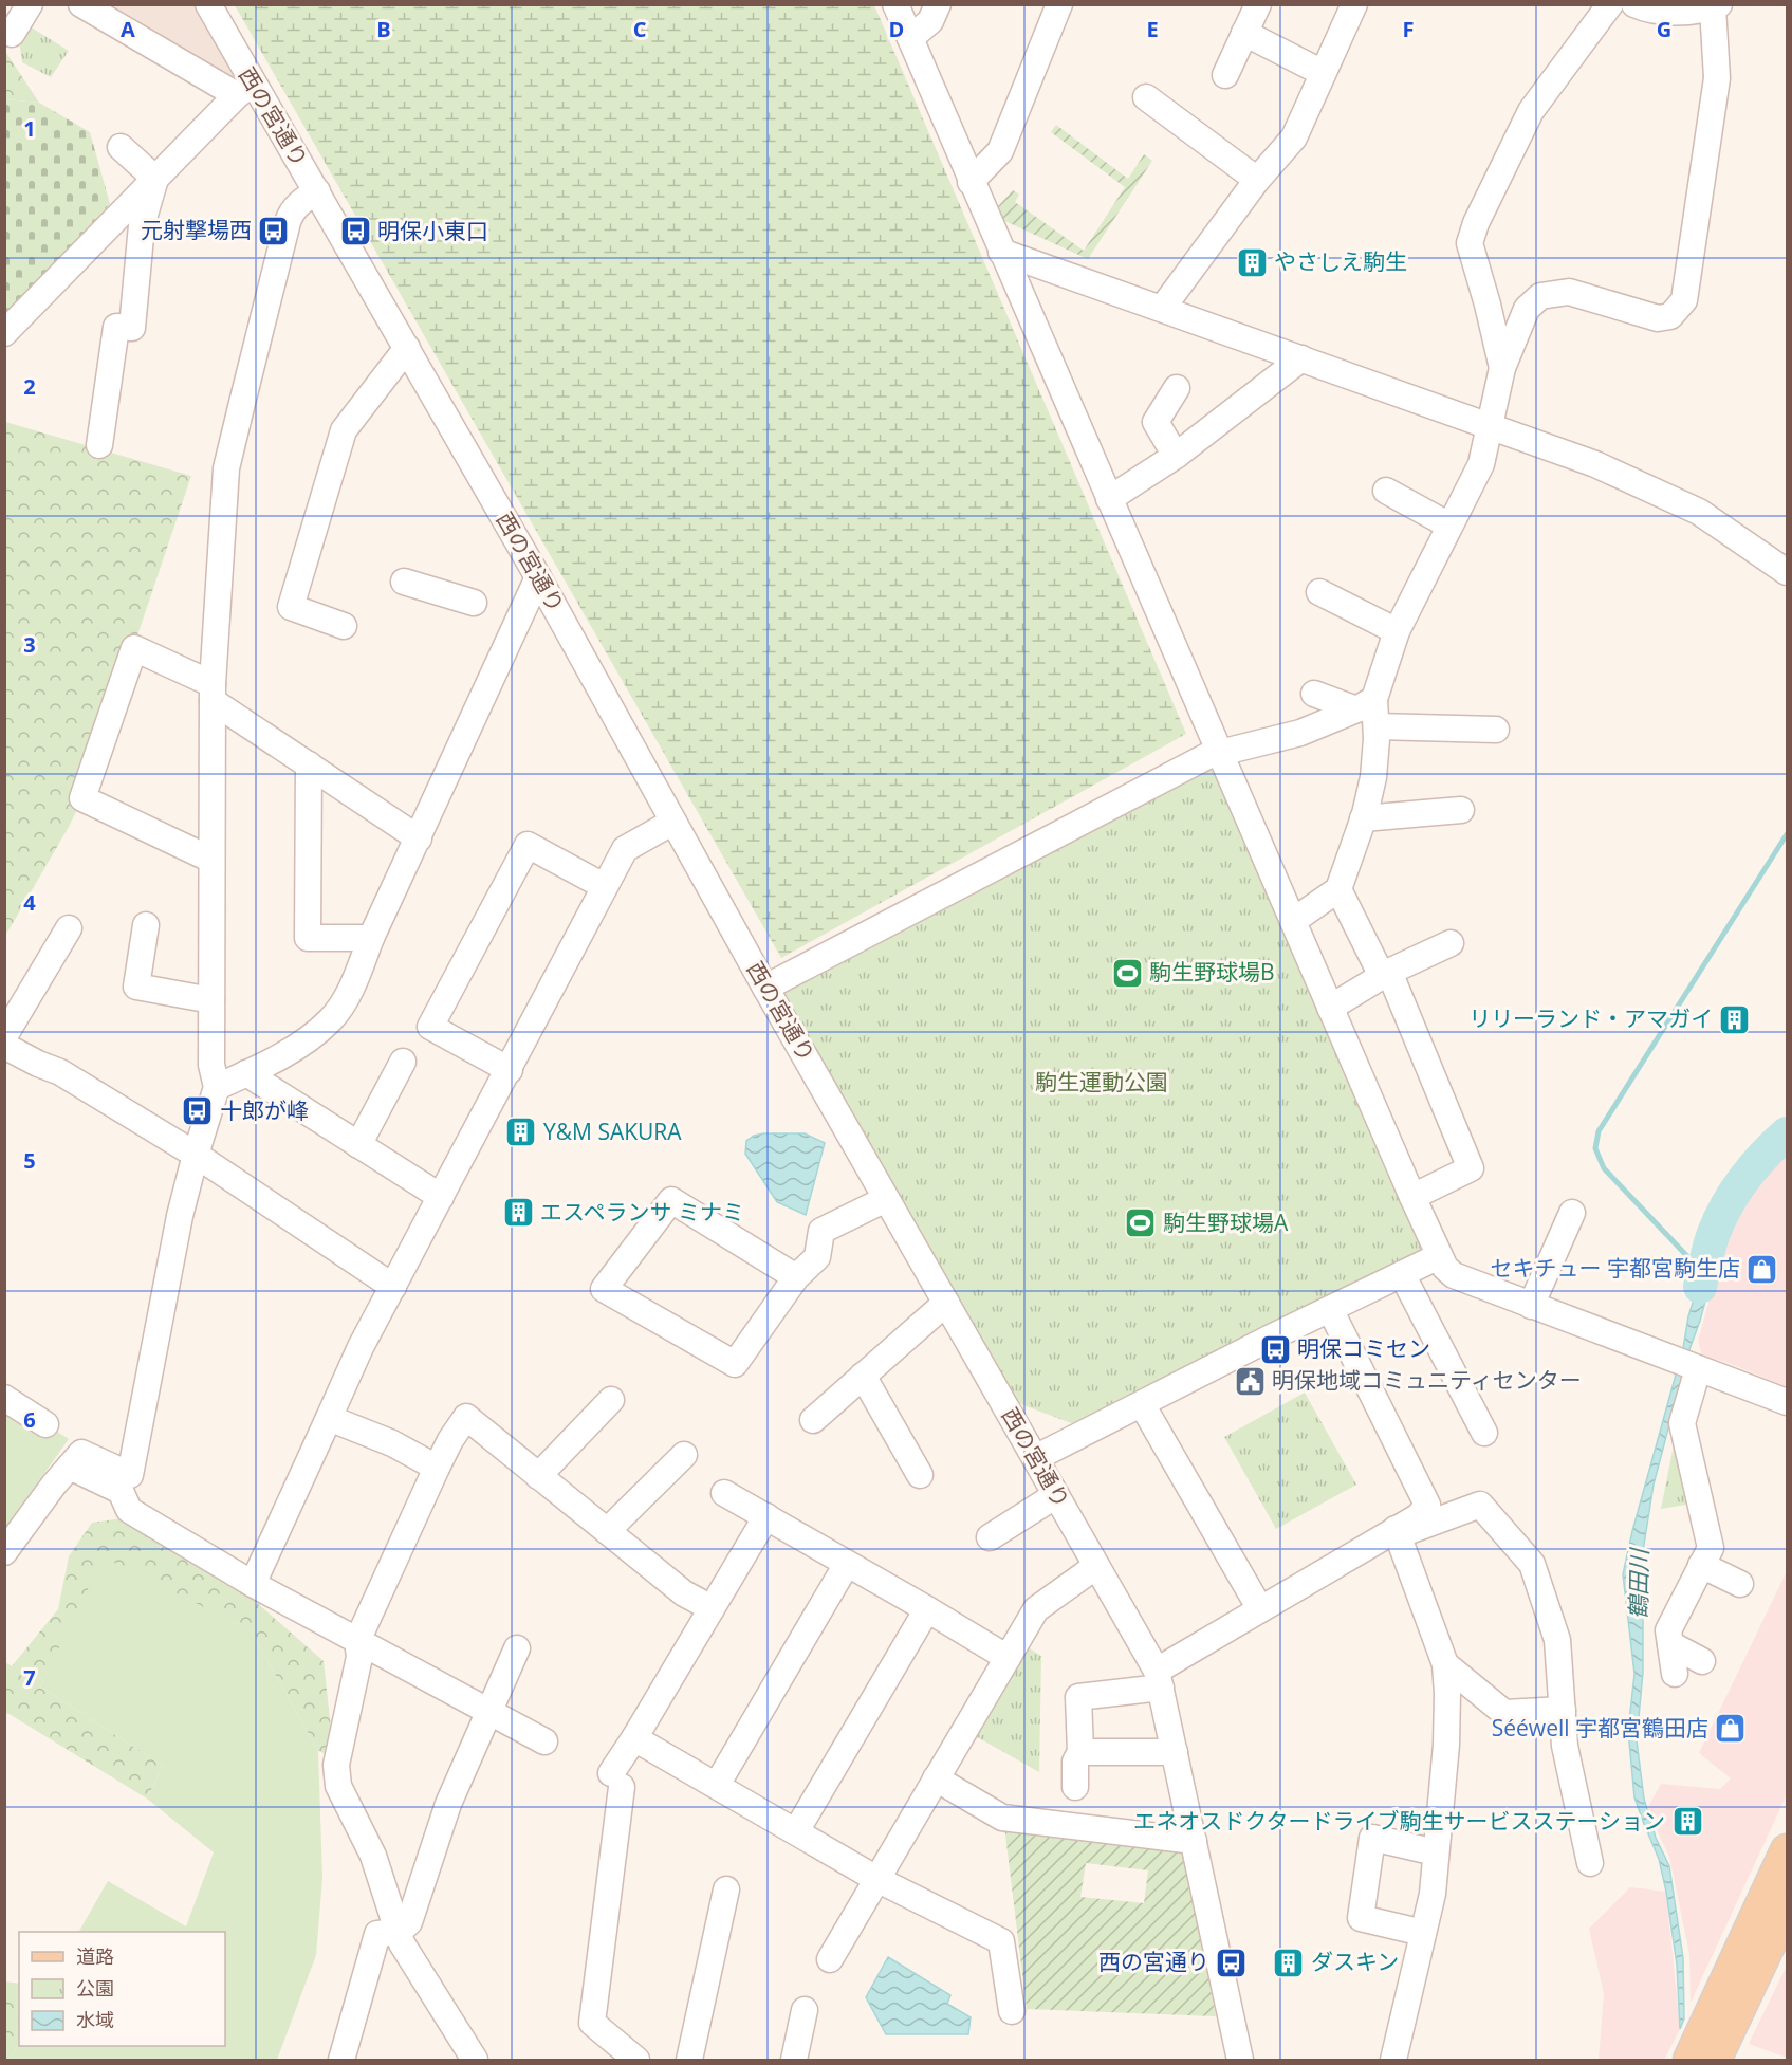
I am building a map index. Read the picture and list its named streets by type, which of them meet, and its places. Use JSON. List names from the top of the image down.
{
  "streets": {
    "street": ["西の宮通り"]
  },
  "water": ["鶴田川"],
  "parks": ["駒生運動公園"],
  "places": {
    "bus stop": [
      "元射撃場西",
      "明保小東口",
      "十郎が峰",
      "明保コミセン",
      "西の宮通り"
    ],
    "building": [
      "やさしえ駒生",
      "リリーランド・アマガイ",
      "Y&M SAKURA",
      "エスペランサ ミナミ",
      "エネオスドクタードライブ駒生サービスステーション",
      "ダスキン"
    ],
    "sports": ["駒生野球場B", "駒生野球場A"],
    "shop": ["セキチュー 宇都宮駒生店", "Sééwell 宇都宮鶴田店"],
    "public building": ["明保地域コミュニティセンター"]
  },
  "legend": ["道路", "公園", "水域"],
  "grid": {
    "columns": [
      "A",
      "B",
      "C",
      "D",
      "E",
      "F",
      "G"
    ],
    "rows": [
      "1",
      "2",
      "3",
      "4",
      "5",
      "6",
      "7"
    ]
  }
}
